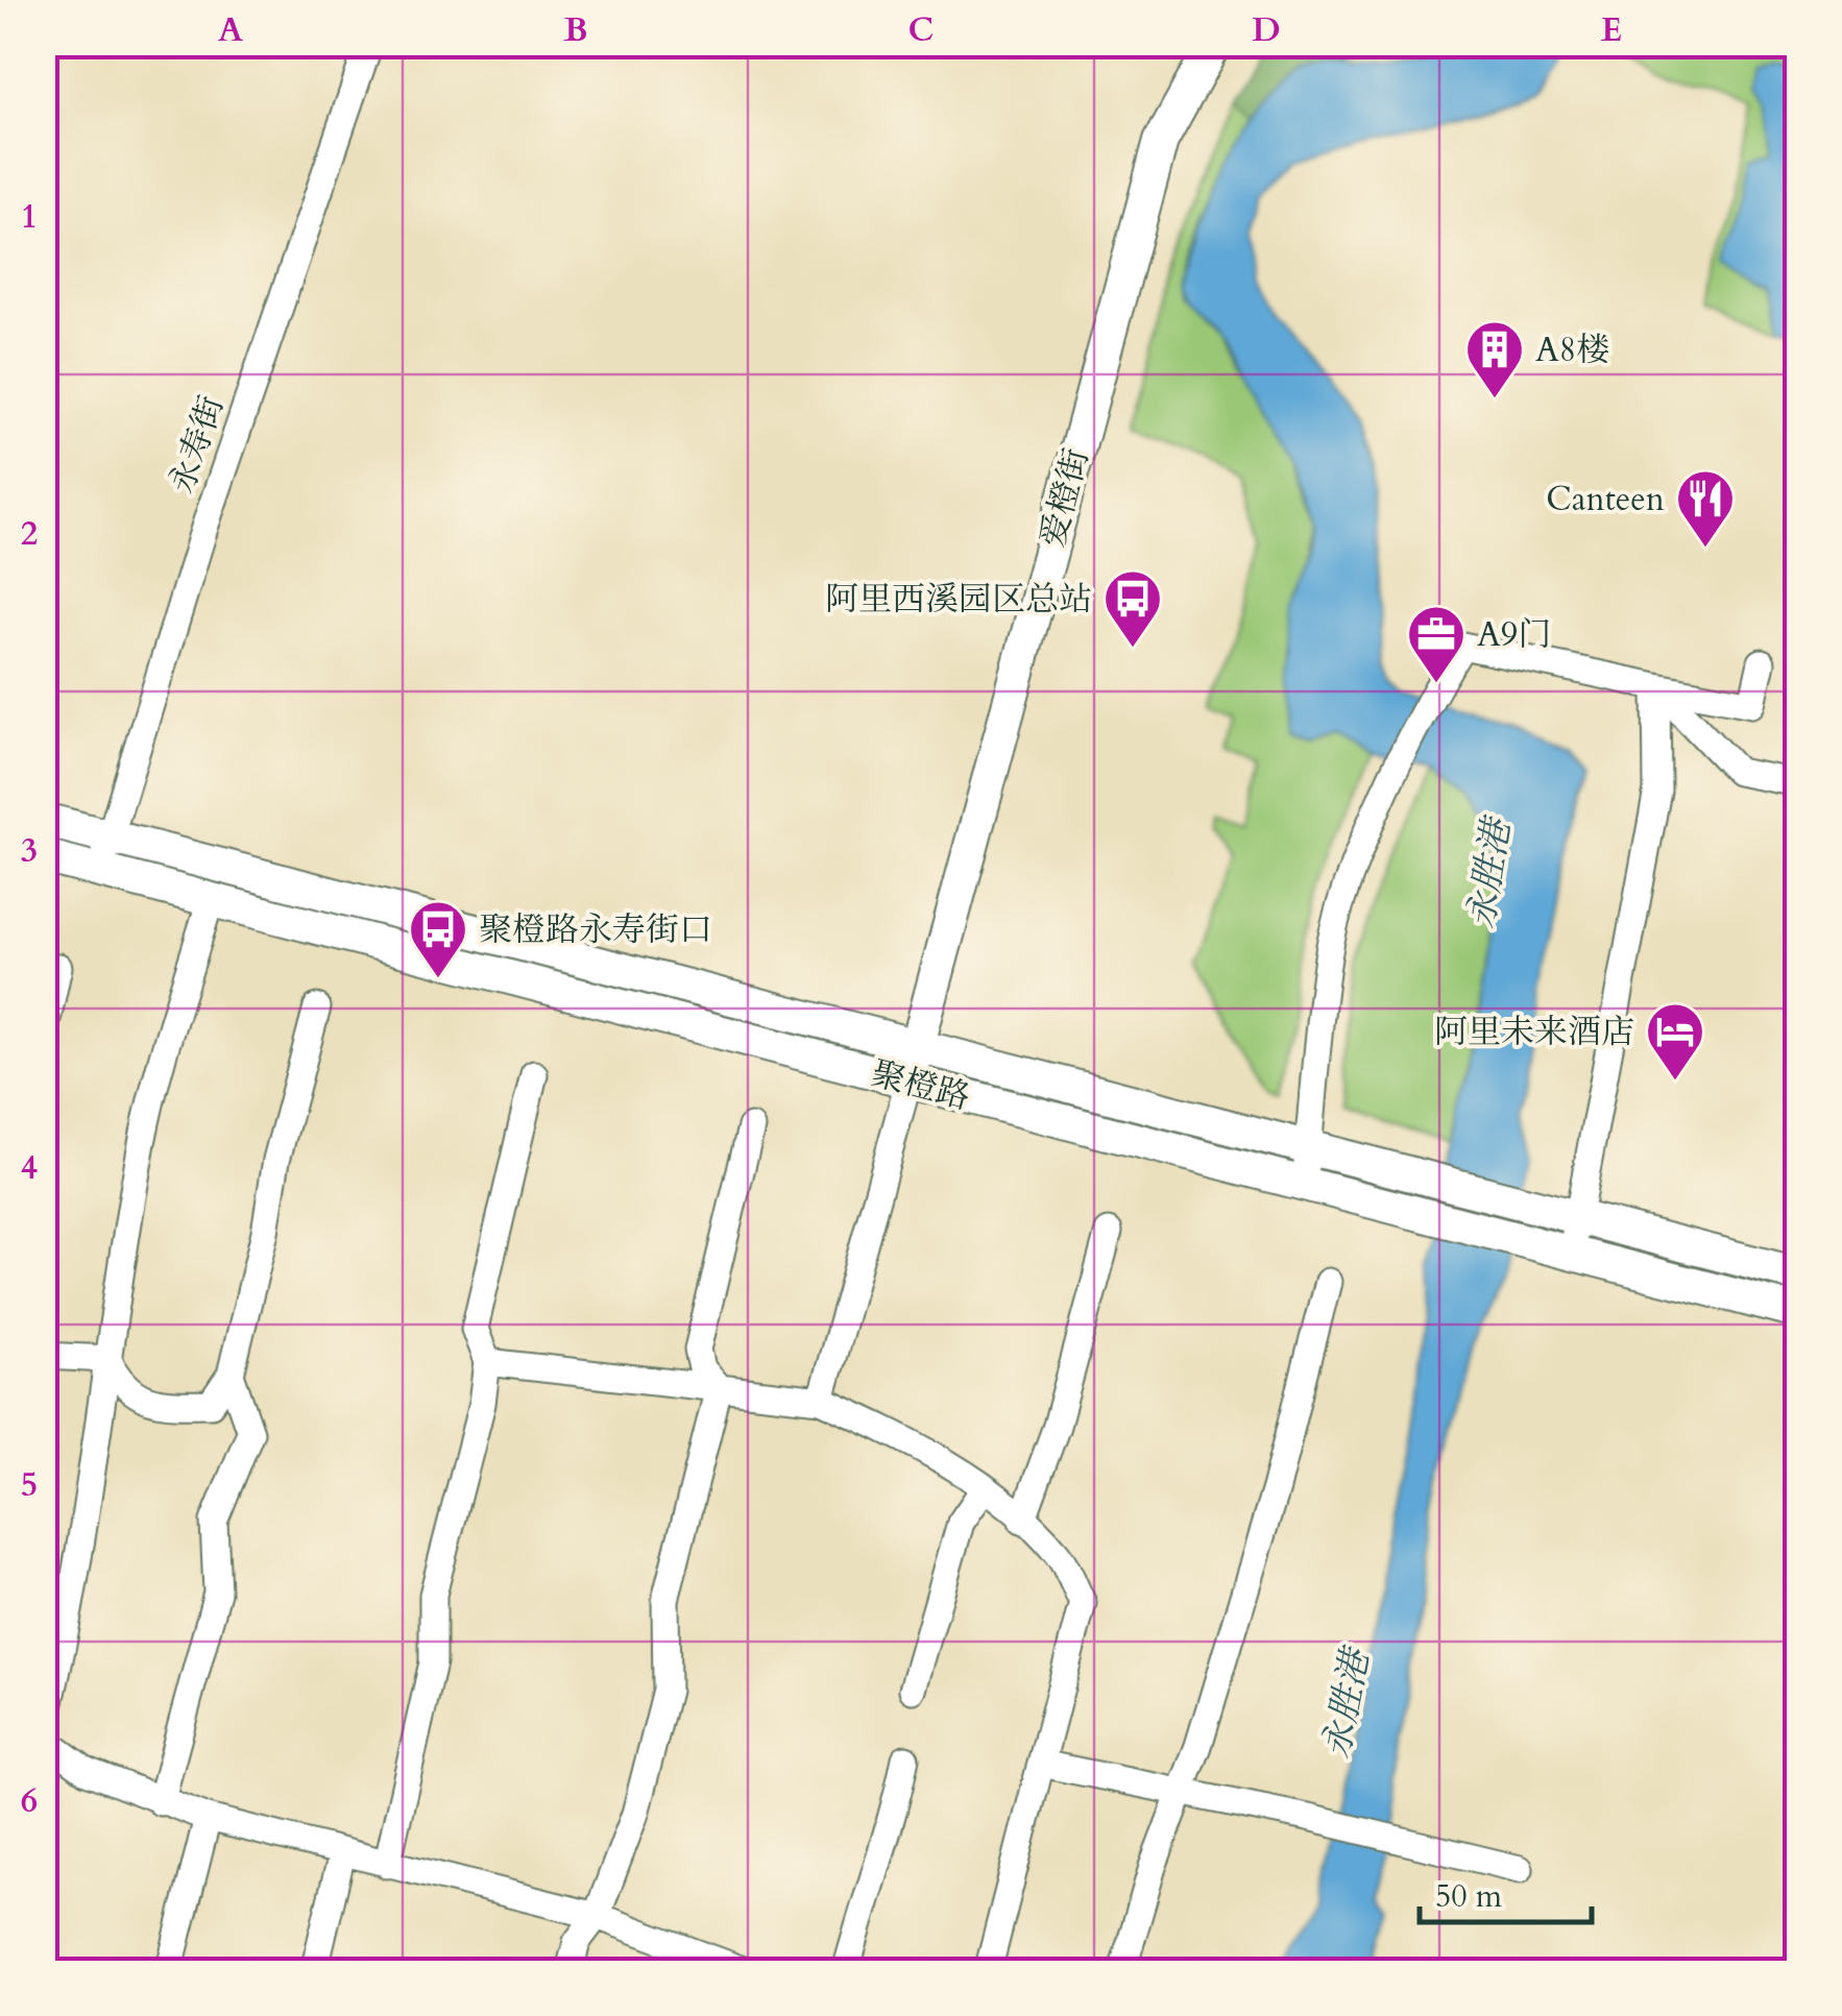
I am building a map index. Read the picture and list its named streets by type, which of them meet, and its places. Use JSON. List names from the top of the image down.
{
  "streets": {
    "street": ["永寿街", "爱橙街", "聚橙路"]
  },
  "crossings": [
    ["永寿街", "聚橙路"],
    ["爱橙街", "聚橙路"]
  ],
  "water": ["永胜港"],
  "places": {
    "building": ["A8楼"],
    "restaurant": ["Canteen"],
    "bus stop": ["阿里西溪园区总站", "聚橙路永寿街口"],
    "office": ["A9门"],
    "hotel": ["阿里未来酒店"]
  },
  "scale_bar": "50 m",
  "grid": {
    "columns": [
      "A",
      "B",
      "C",
      "D",
      "E"
    ],
    "rows": [
      "1",
      "2",
      "3",
      "4",
      "5",
      "6"
    ]
  }
}
